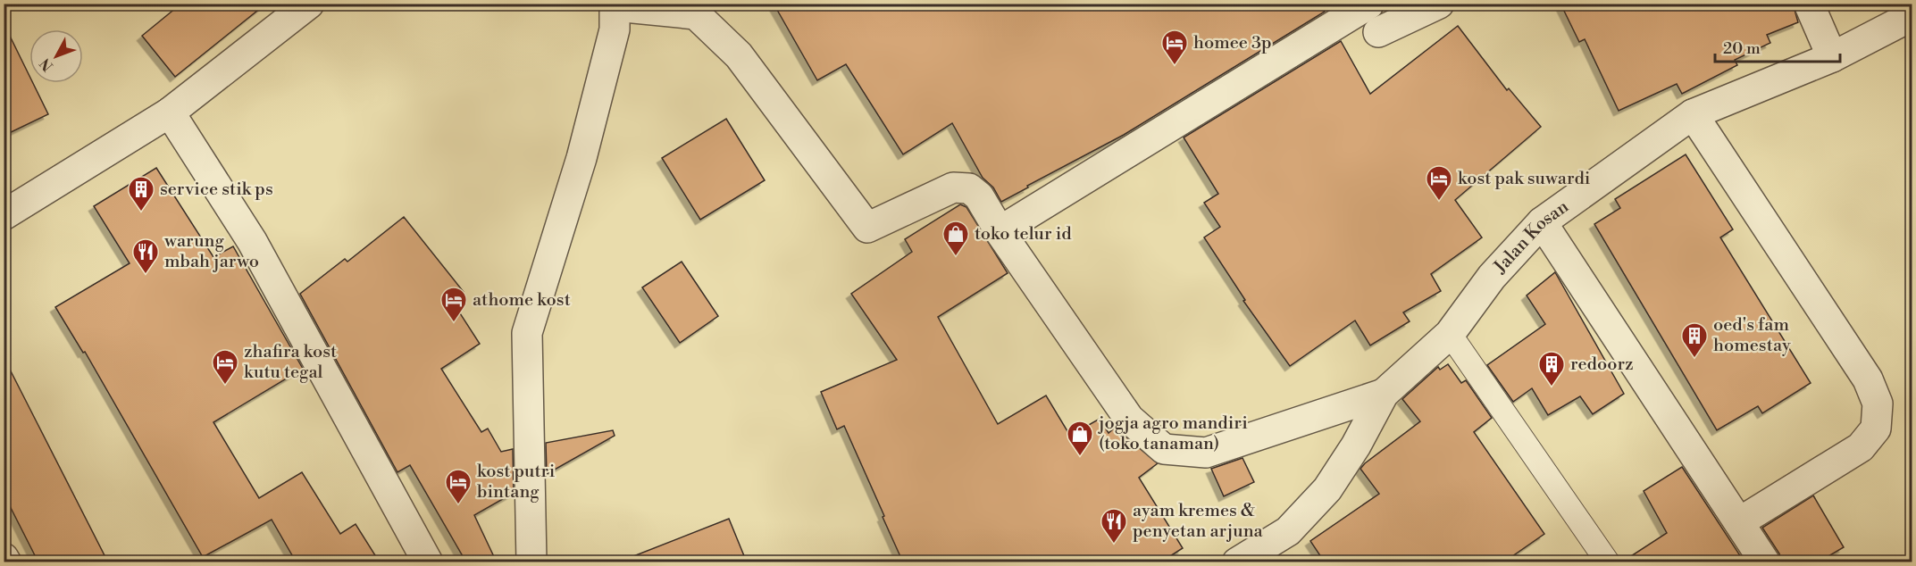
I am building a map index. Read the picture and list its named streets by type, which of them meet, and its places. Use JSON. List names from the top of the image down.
{
  "streets": {
    "street": ["Jalan Kosan"]
  },
  "places": {
    "hotel": [
      "homee 3p",
      "kost pak suwardi",
      "athome kost",
      "zhafira kost kutu tegal",
      "kost putri bintang"
    ],
    "building": ["service stik ps", "oed's fam homestay", "redoorz"],
    "shop": ["toko telur id", "jogja agro mandiri (toko tanaman)"],
    "restaurant": ["warung mbah jarwo", "ayam kremes & penyetan arjuna"]
  },
  "scale_bar": "20 m",
  "north": "bottom left"
}
